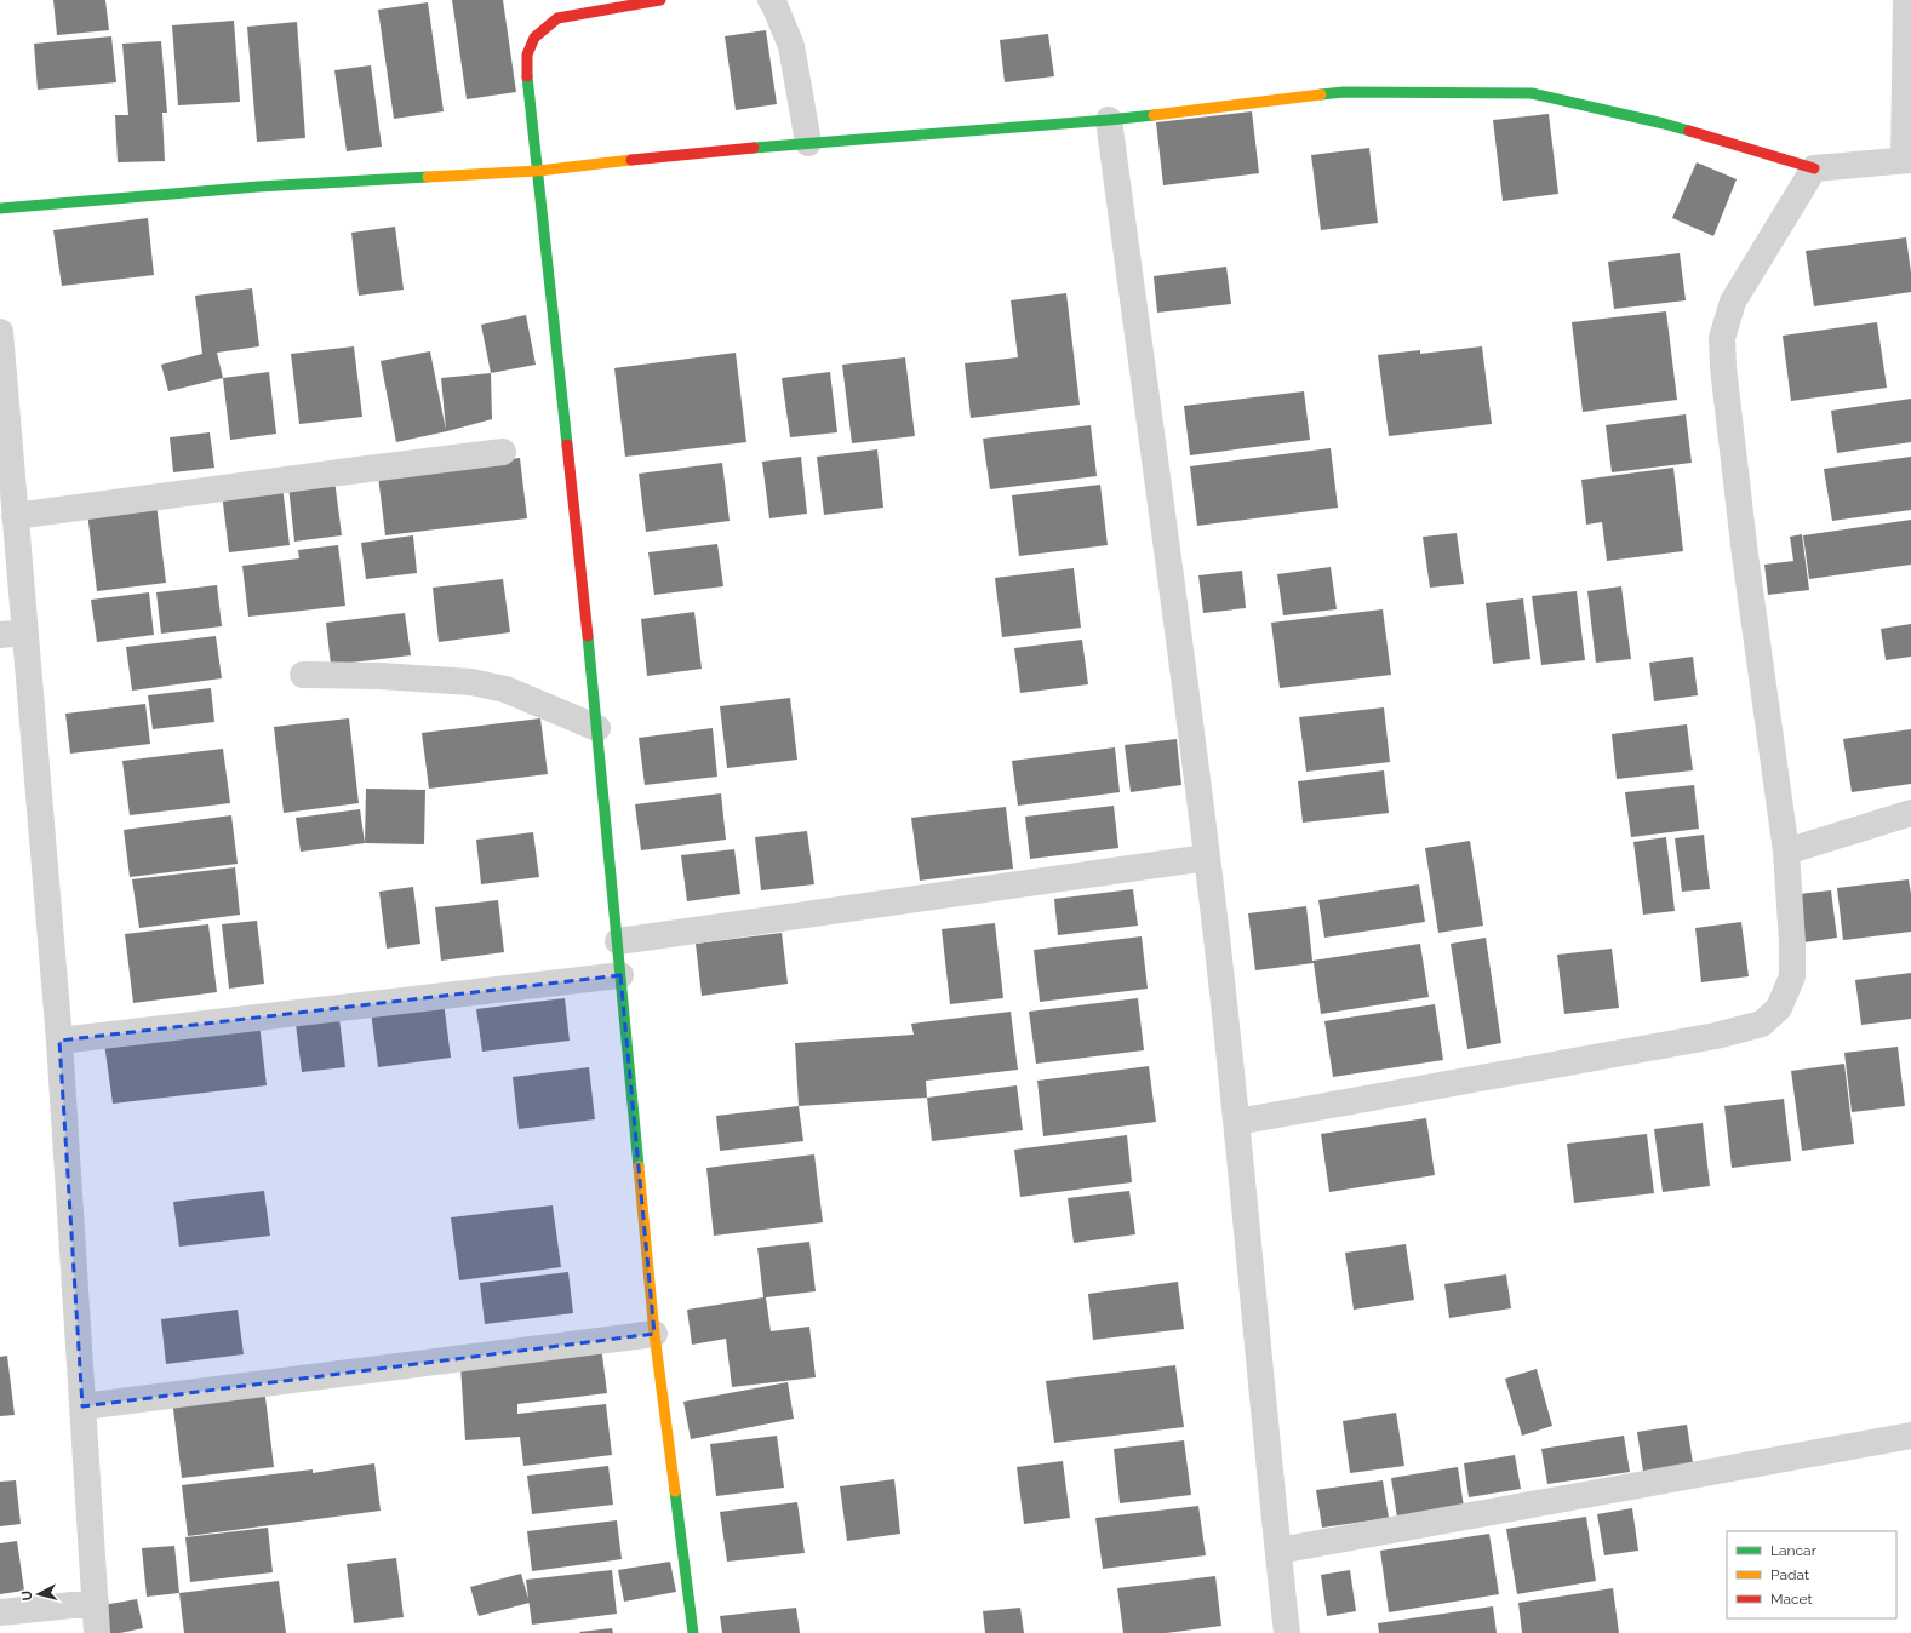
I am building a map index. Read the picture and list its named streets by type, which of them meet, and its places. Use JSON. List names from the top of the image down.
{
  "legend": ["Lancar", "Padat", "Macet"],
  "north": "left"
}
